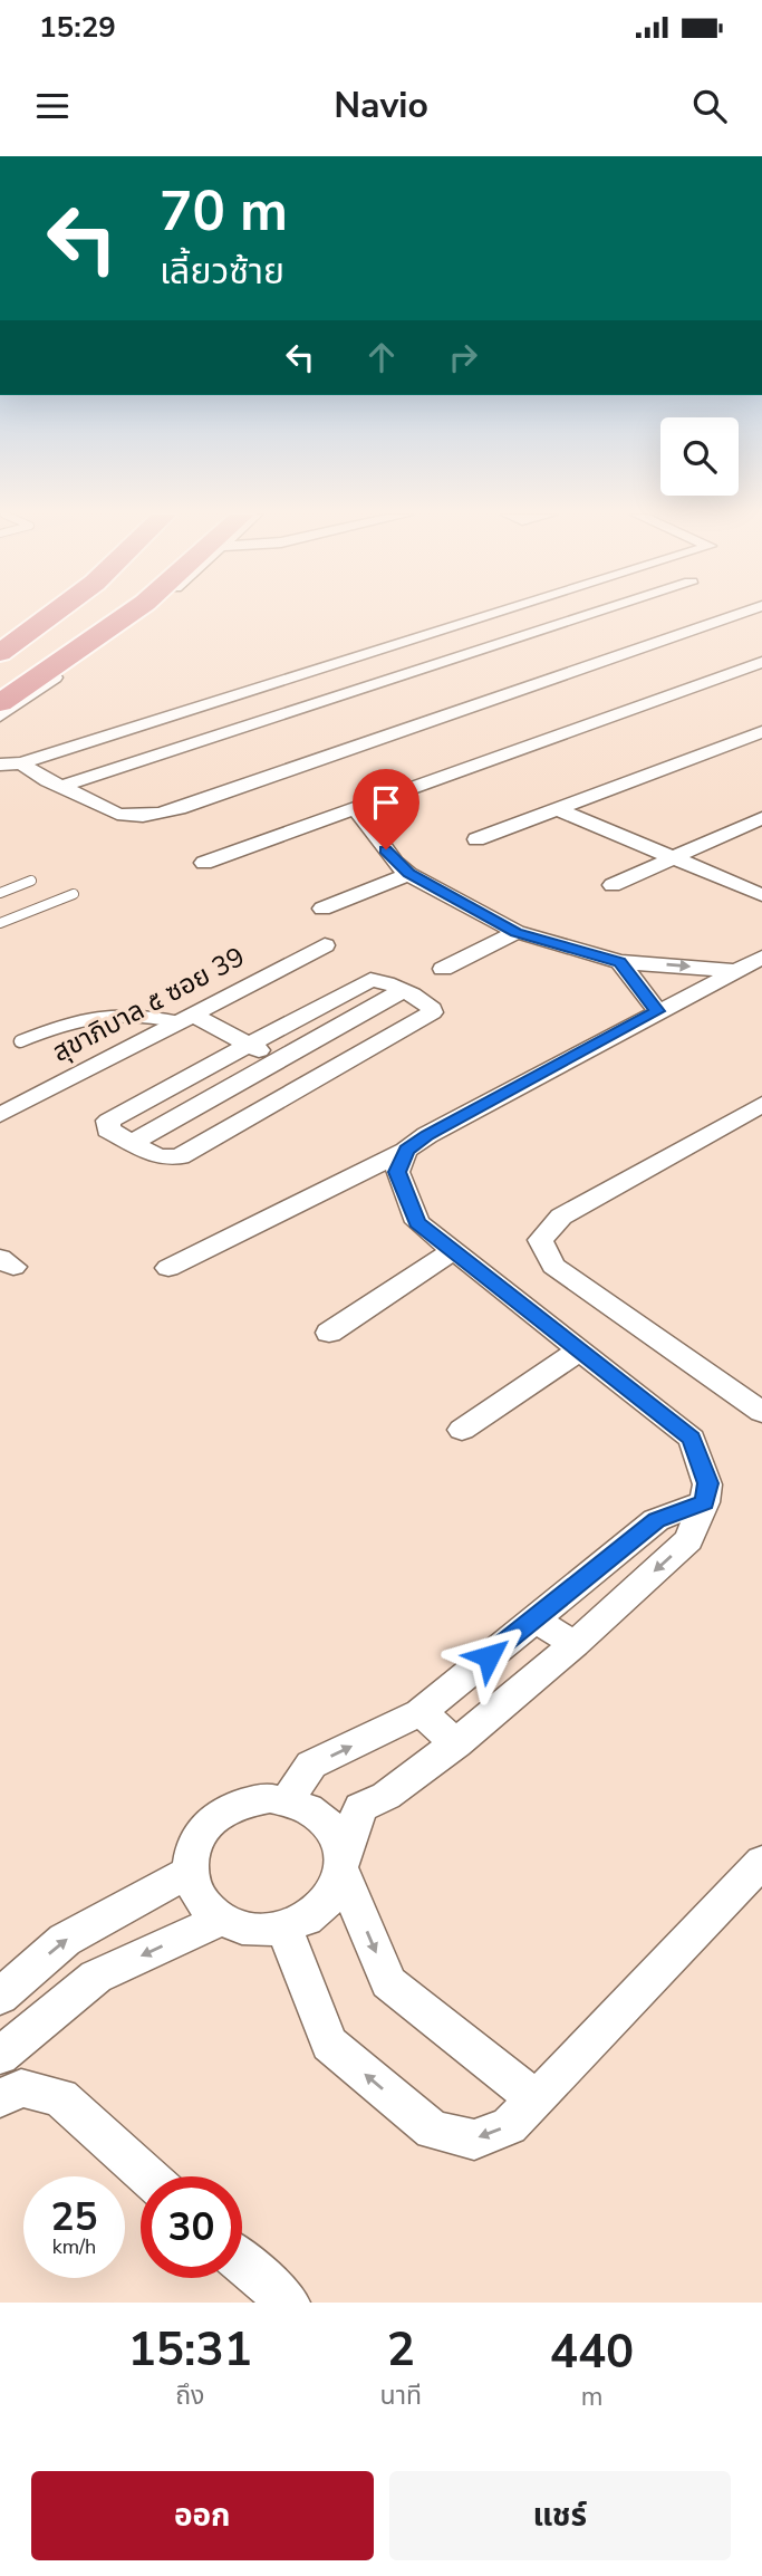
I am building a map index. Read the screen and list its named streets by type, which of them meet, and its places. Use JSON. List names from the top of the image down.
{
  "streets": {
    "street": ["สุขาภิบาล ๕ ซอย 39"]
  },
  "page": {
    "status": "15:29",
    "header": "Navio",
    "turn": ["70 m", "เลี้ยวซ้าย"],
    "speed": "25 km/h",
    "limit": "30",
    "eta": [
      "15:31",
      "ถึง",
      "2",
      "นาที",
      "440",
      "m"
    ],
    "buttons": ["ออก", "แชร์"]
  }
}
